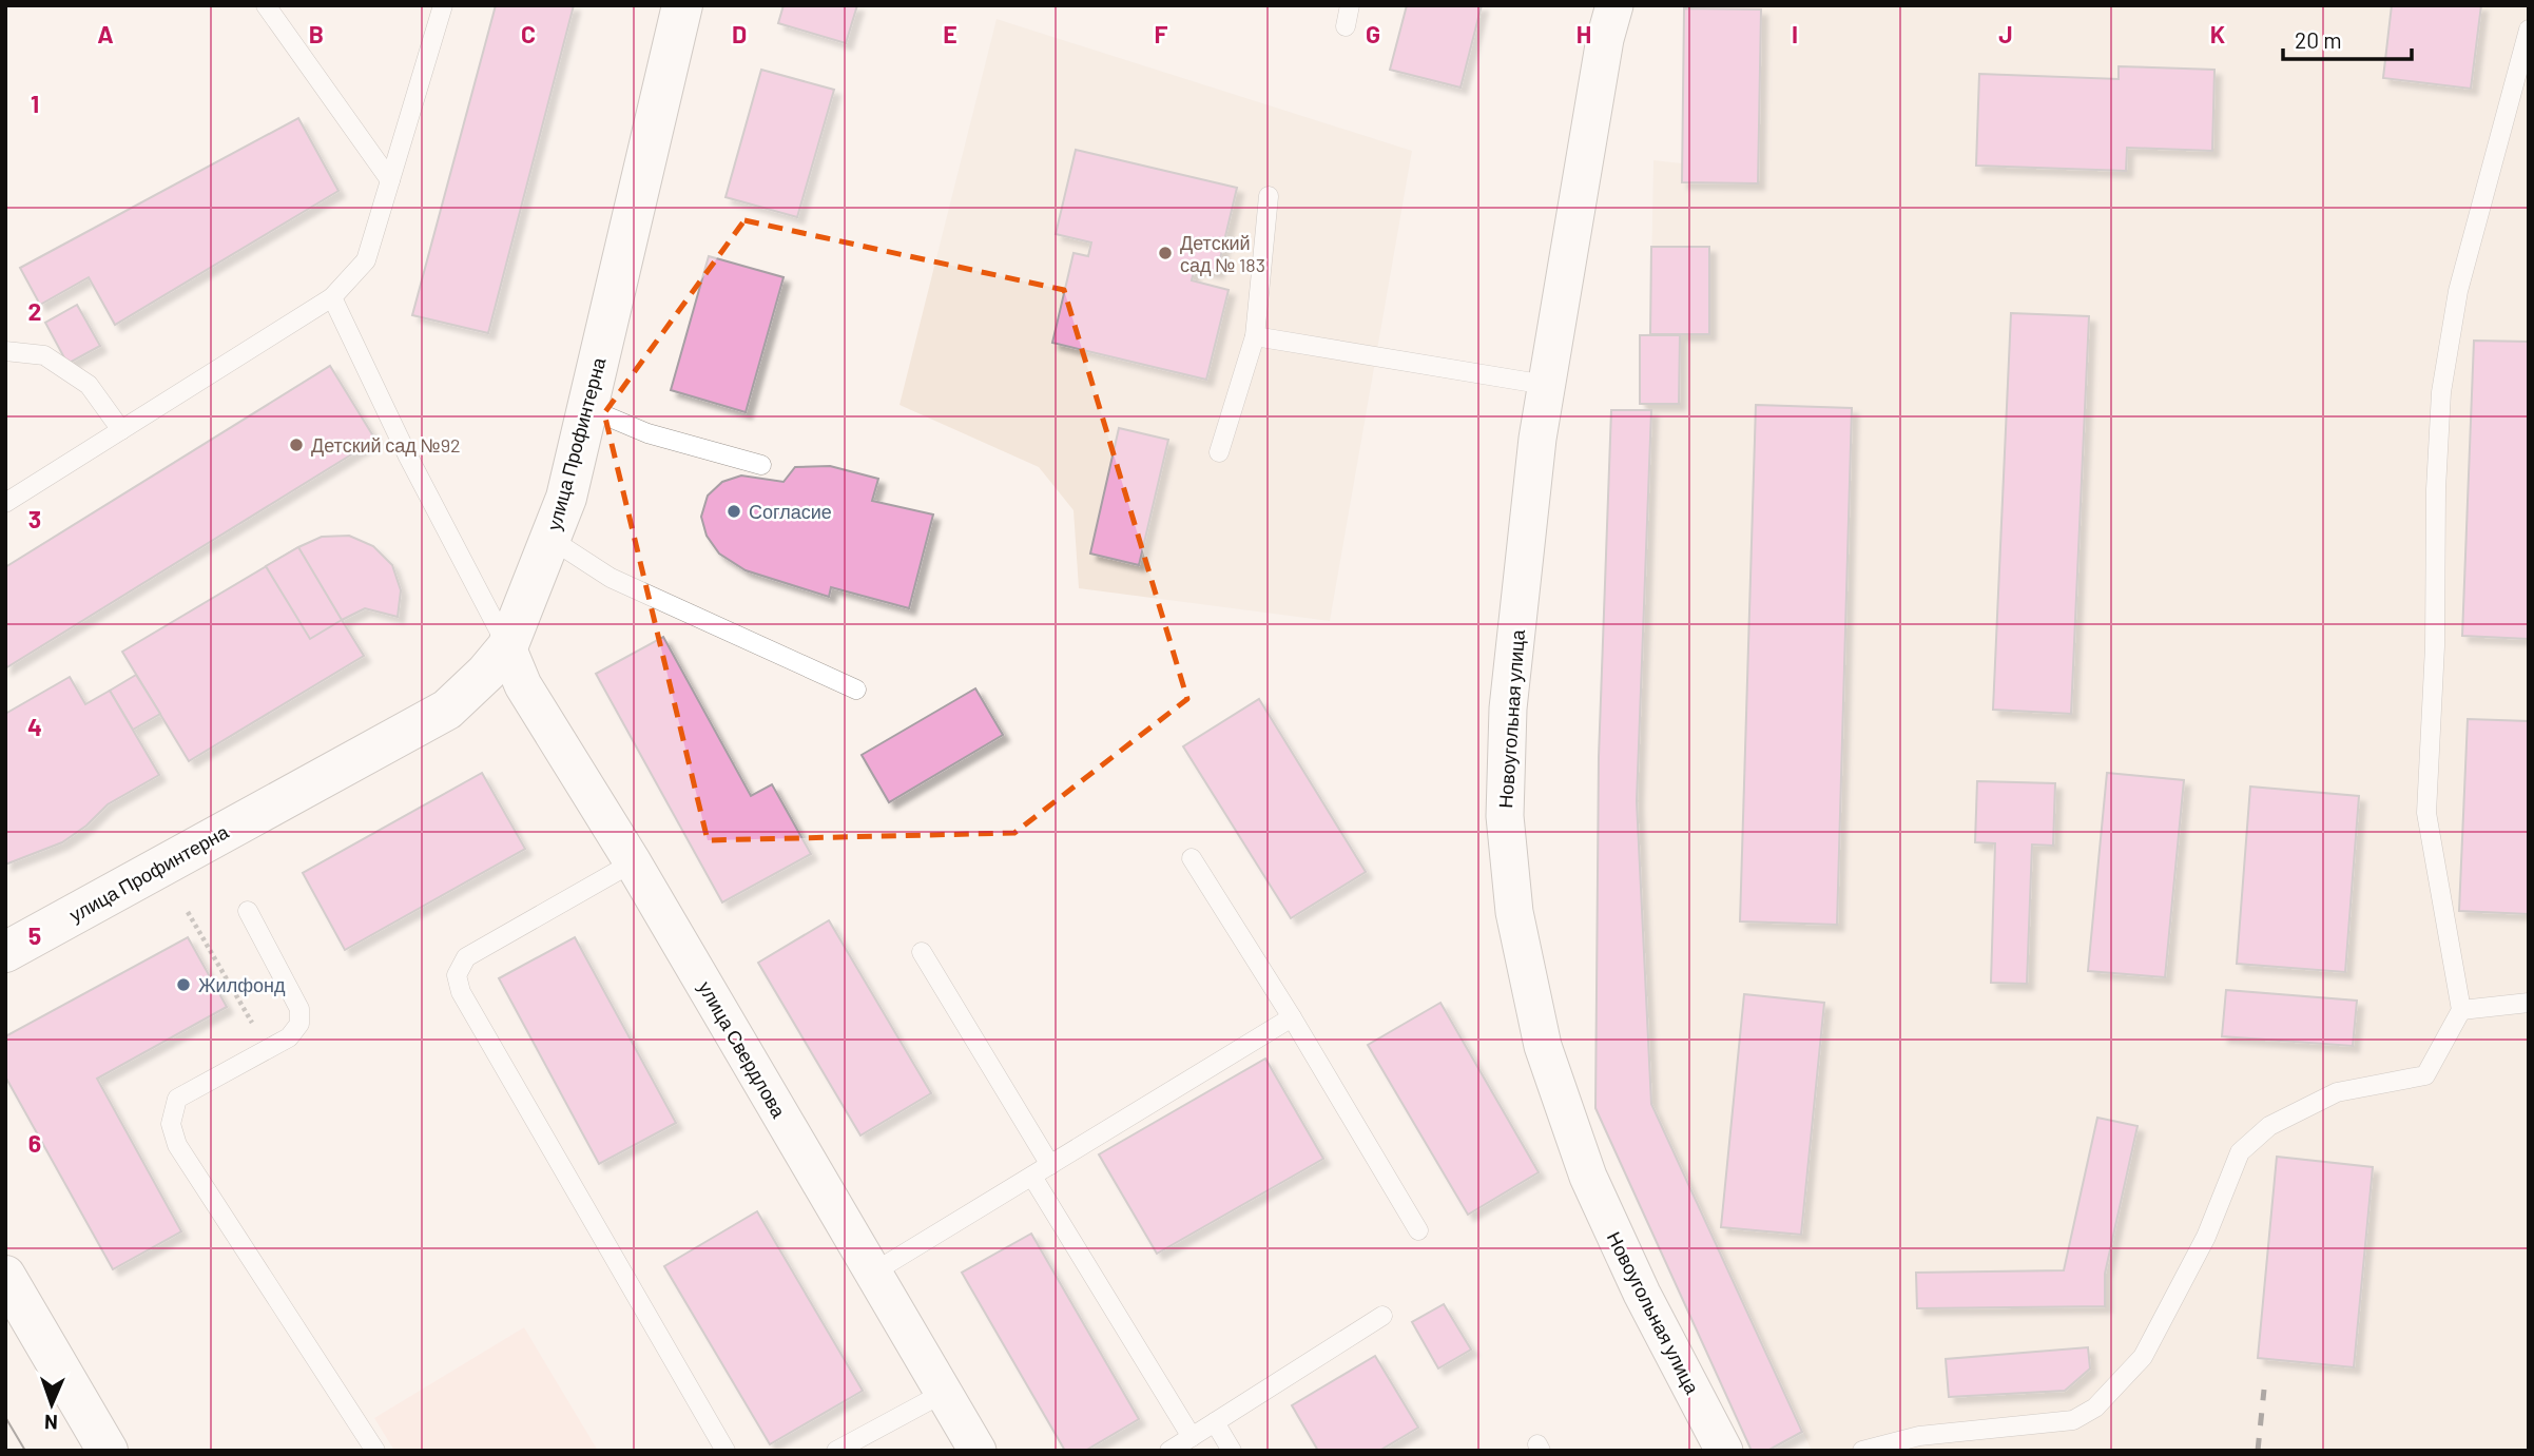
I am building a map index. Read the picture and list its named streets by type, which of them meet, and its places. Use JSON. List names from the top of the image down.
{
  "streets": {
    "street": ["улица Профинтерна", "Новоугольная улица", "улица Свердлова"]
  },
  "crossings": [
    ["улица Профинтерна", "улица Свердлова"]
  ],
  "places": [
    "Детский сад № 183",
    "Детский сад №92",
    "Согласие",
    "Жилфонд"
  ],
  "scale_bar": "20 m",
  "north": "bottom",
  "grid": {
    "columns": [
      "A",
      "B",
      "C",
      "D",
      "E",
      "F",
      "G",
      "H",
      "I",
      "J",
      "K"
    ],
    "rows": [
      "1",
      "2",
      "3",
      "4",
      "5",
      "6"
    ]
  }
}
